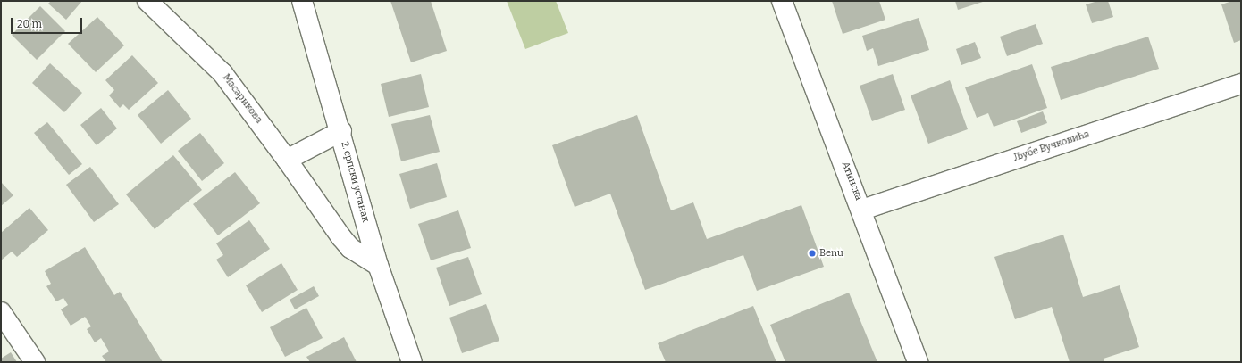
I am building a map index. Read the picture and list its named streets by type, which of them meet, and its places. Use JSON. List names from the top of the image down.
{
  "streets": {
    "street": [
      "Масарикова",
      "Љубе Вучковића",
      "Атинска",
      "2. српски устанак"
    ]
  },
  "crossings": [
    ["Масарикова", "2. српски устанак"],
    ["Љубе Вучковића", "Атинска"]
  ],
  "places": ["Benu"],
  "scale_bar": "20 m"
}
